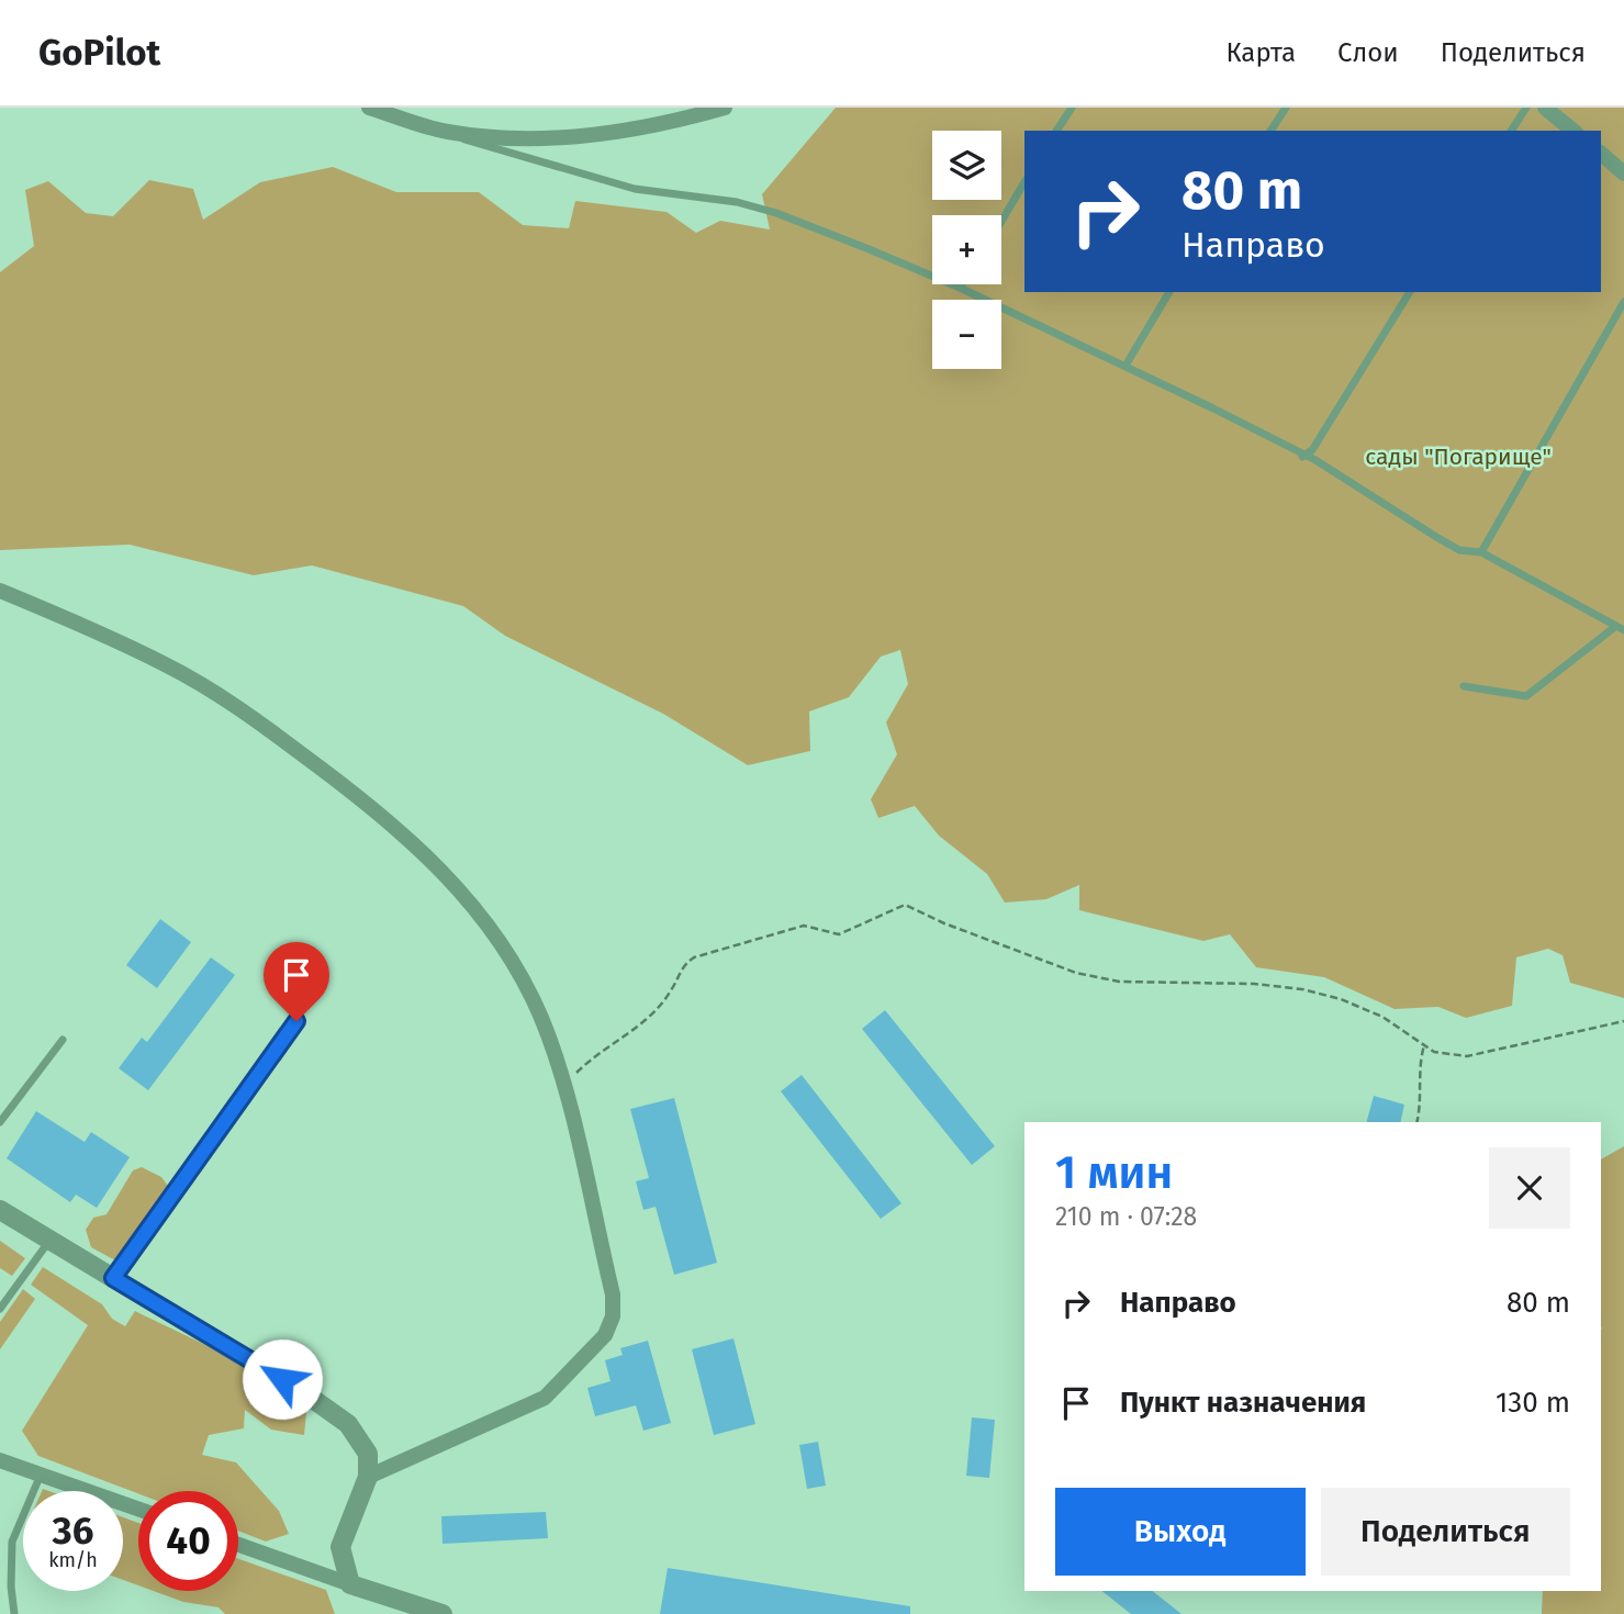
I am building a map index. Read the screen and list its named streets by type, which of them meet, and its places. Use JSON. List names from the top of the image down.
{
  "parks": ["сады \"Погарище\""],
  "page": {
    "header": "GoPilot",
    "nav": ["Карта", "Слои", "Поделиться"],
    "map_buttons": ["+", "−"],
    "turn": ["80 m", "Направо"],
    "heading": ["1 мин", "210 m · 07:28"],
    "list": [
      {
        "name": "Направо",
        "value": "80 m"
      },
      {
        "name": "Пункт назначения",
        "value": "130 m"
      }
    ],
    "buttons": ["Выход", "Поделиться"],
    "speed": "36 km/h",
    "limit": "40"
  }
}
